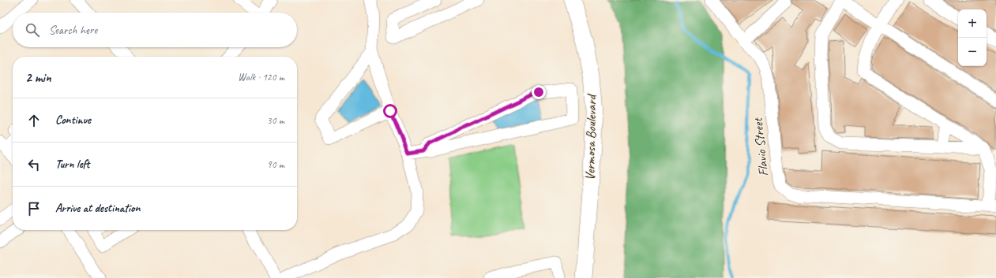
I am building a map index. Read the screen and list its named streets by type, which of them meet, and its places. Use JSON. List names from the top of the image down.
{
  "streets": {
    "main road": ["Vermosa Boulevard"],
    "street": ["Flavio Street"]
  },
  "page": {
    "map_buttons": ["+", "−"],
    "search": "Search here",
    "heading": ["2 min", "Walk · 120 m"],
    "list": [
      ["Continue", "30 m"],
      ["Turn left", "90 m"],
      "Arrive at destination"
    ]
  }
}
